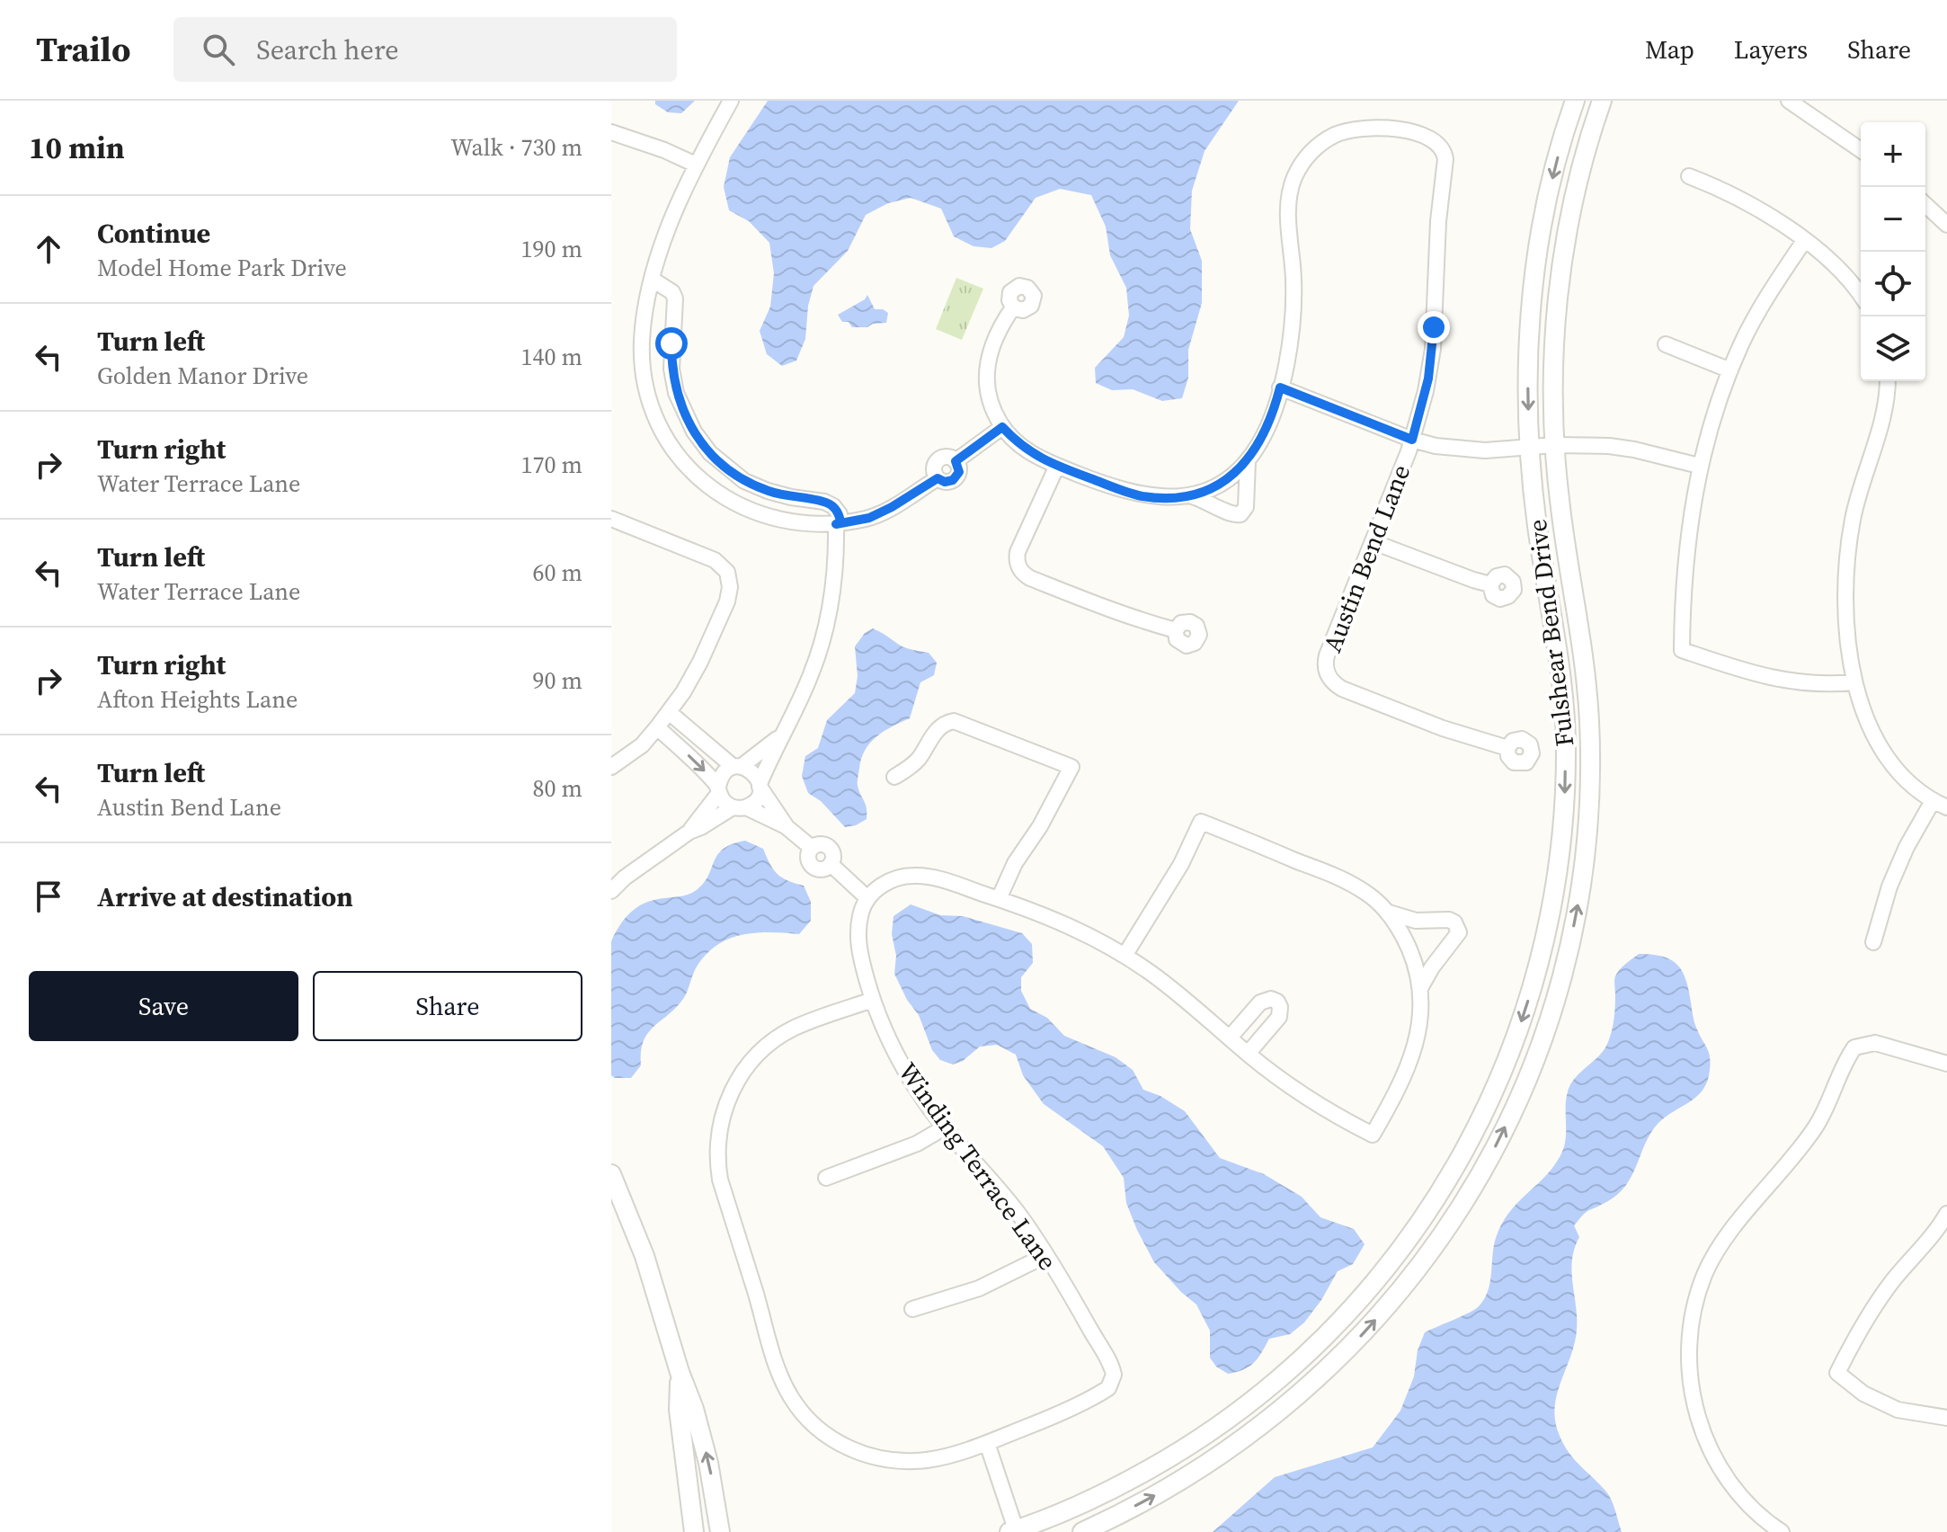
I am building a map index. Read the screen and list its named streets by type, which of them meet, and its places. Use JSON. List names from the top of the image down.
{
  "streets": {
    "main road": ["Fulshear Bend Drive"],
    "street": ["Austin Bend Lane", "Winding Terrace Lane"]
  },
  "page": {
    "header": "Trailo",
    "search": "Search here",
    "nav": ["Map", "Layers", "Share"],
    "heading": ["10 min", "Walk · 730 m"],
    "map_buttons": ["+", "−"],
    "list": [
      ["Continue", "Model Home Park Drive", "190 m"],
      ["Turn left", "Golden Manor Drive", "140 m"],
      ["Turn right", "Water Terrace Lane", "170 m"],
      ["Turn left", "Water Terrace Lane", "60 m"],
      ["Turn right", "Afton Heights Lane", "90 m"],
      ["Turn left", "Austin Bend Lane", "80 m"],
      "Arrive at destination"
    ],
    "buttons": ["Save", "Share"]
  }
}
